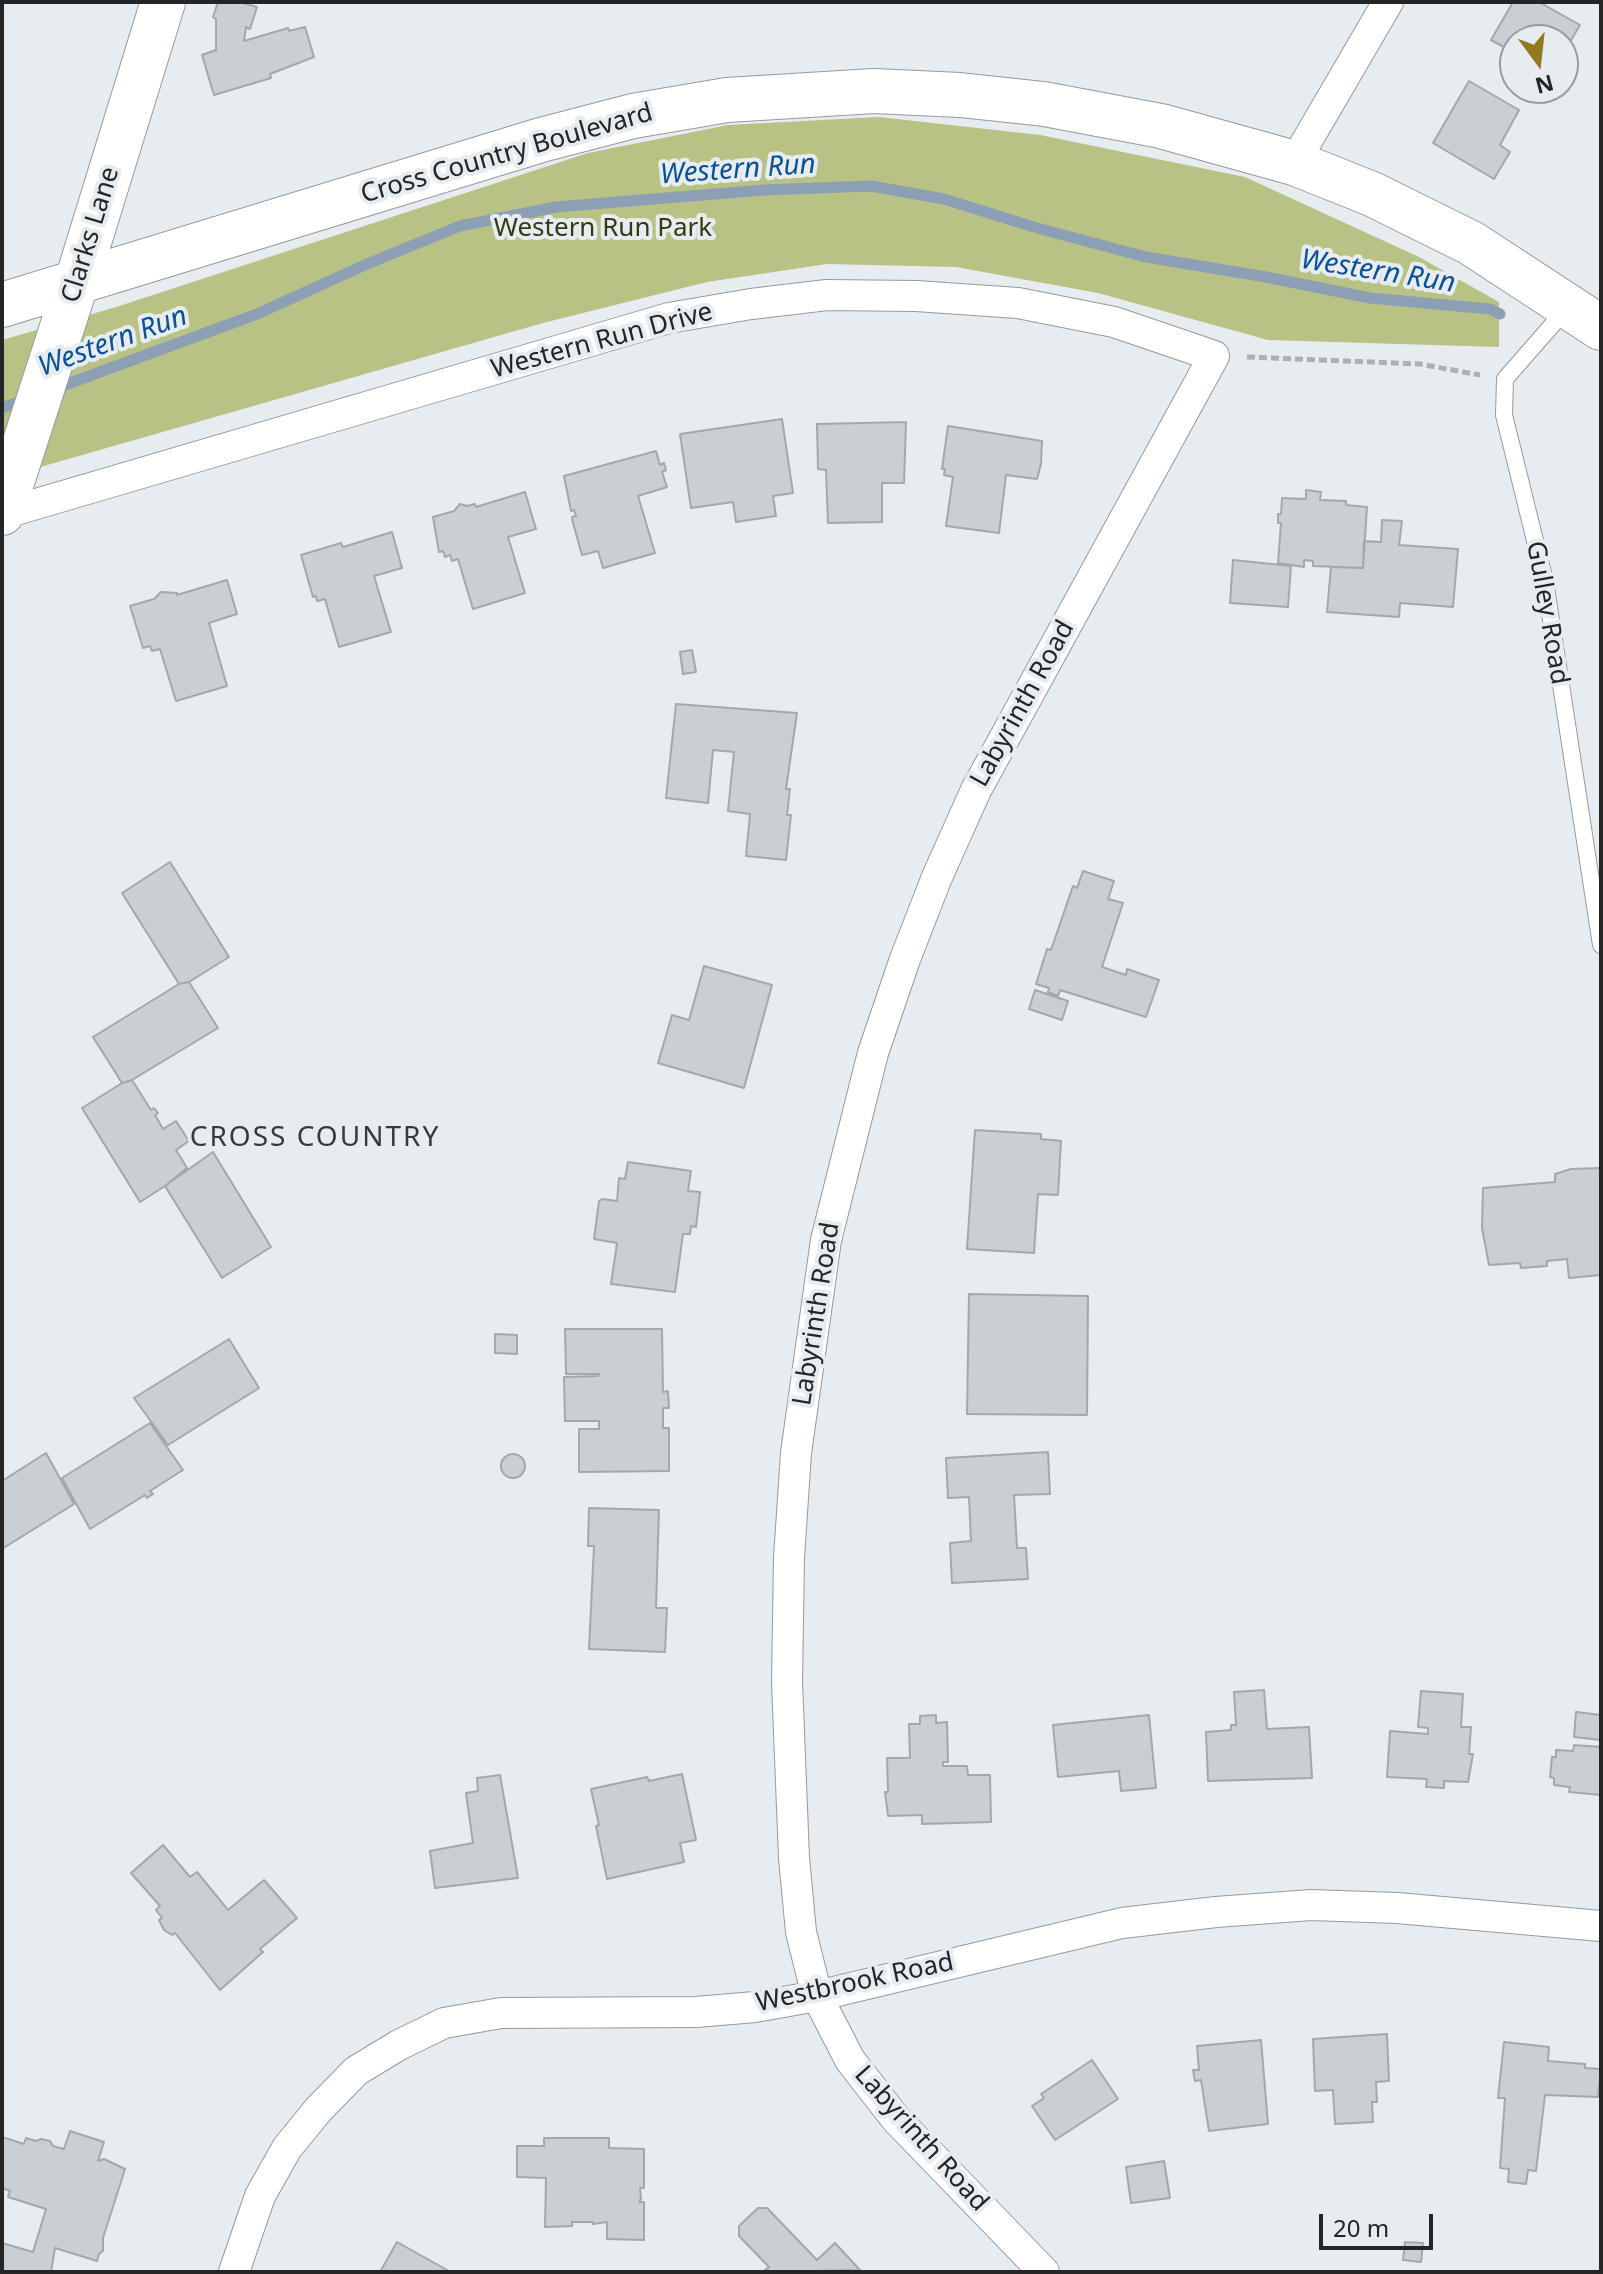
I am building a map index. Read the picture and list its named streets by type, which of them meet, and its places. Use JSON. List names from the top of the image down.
{
  "streets": {
    "main road": ["Cross Country Boulevard", "Clarks Lane"],
    "street": ["Western Run Drive", "Labyrinth Road", "Westbrook Road"],
    "lane": ["Gulley Road"]
  },
  "crossings": [
    ["Cross Country Boulevard", "Clarks Lane"],
    ["Clarks Lane", "Western Run Drive"],
    ["Western Run Drive", "Labyrinth Road"],
    ["Labyrinth Road", "Westbrook Road"]
  ],
  "districts": ["CROSS COUNTRY"],
  "water": ["Western Run"],
  "parks": ["Western Run Park"],
  "scale_bar": "20 m",
  "north": "bottom"
}
